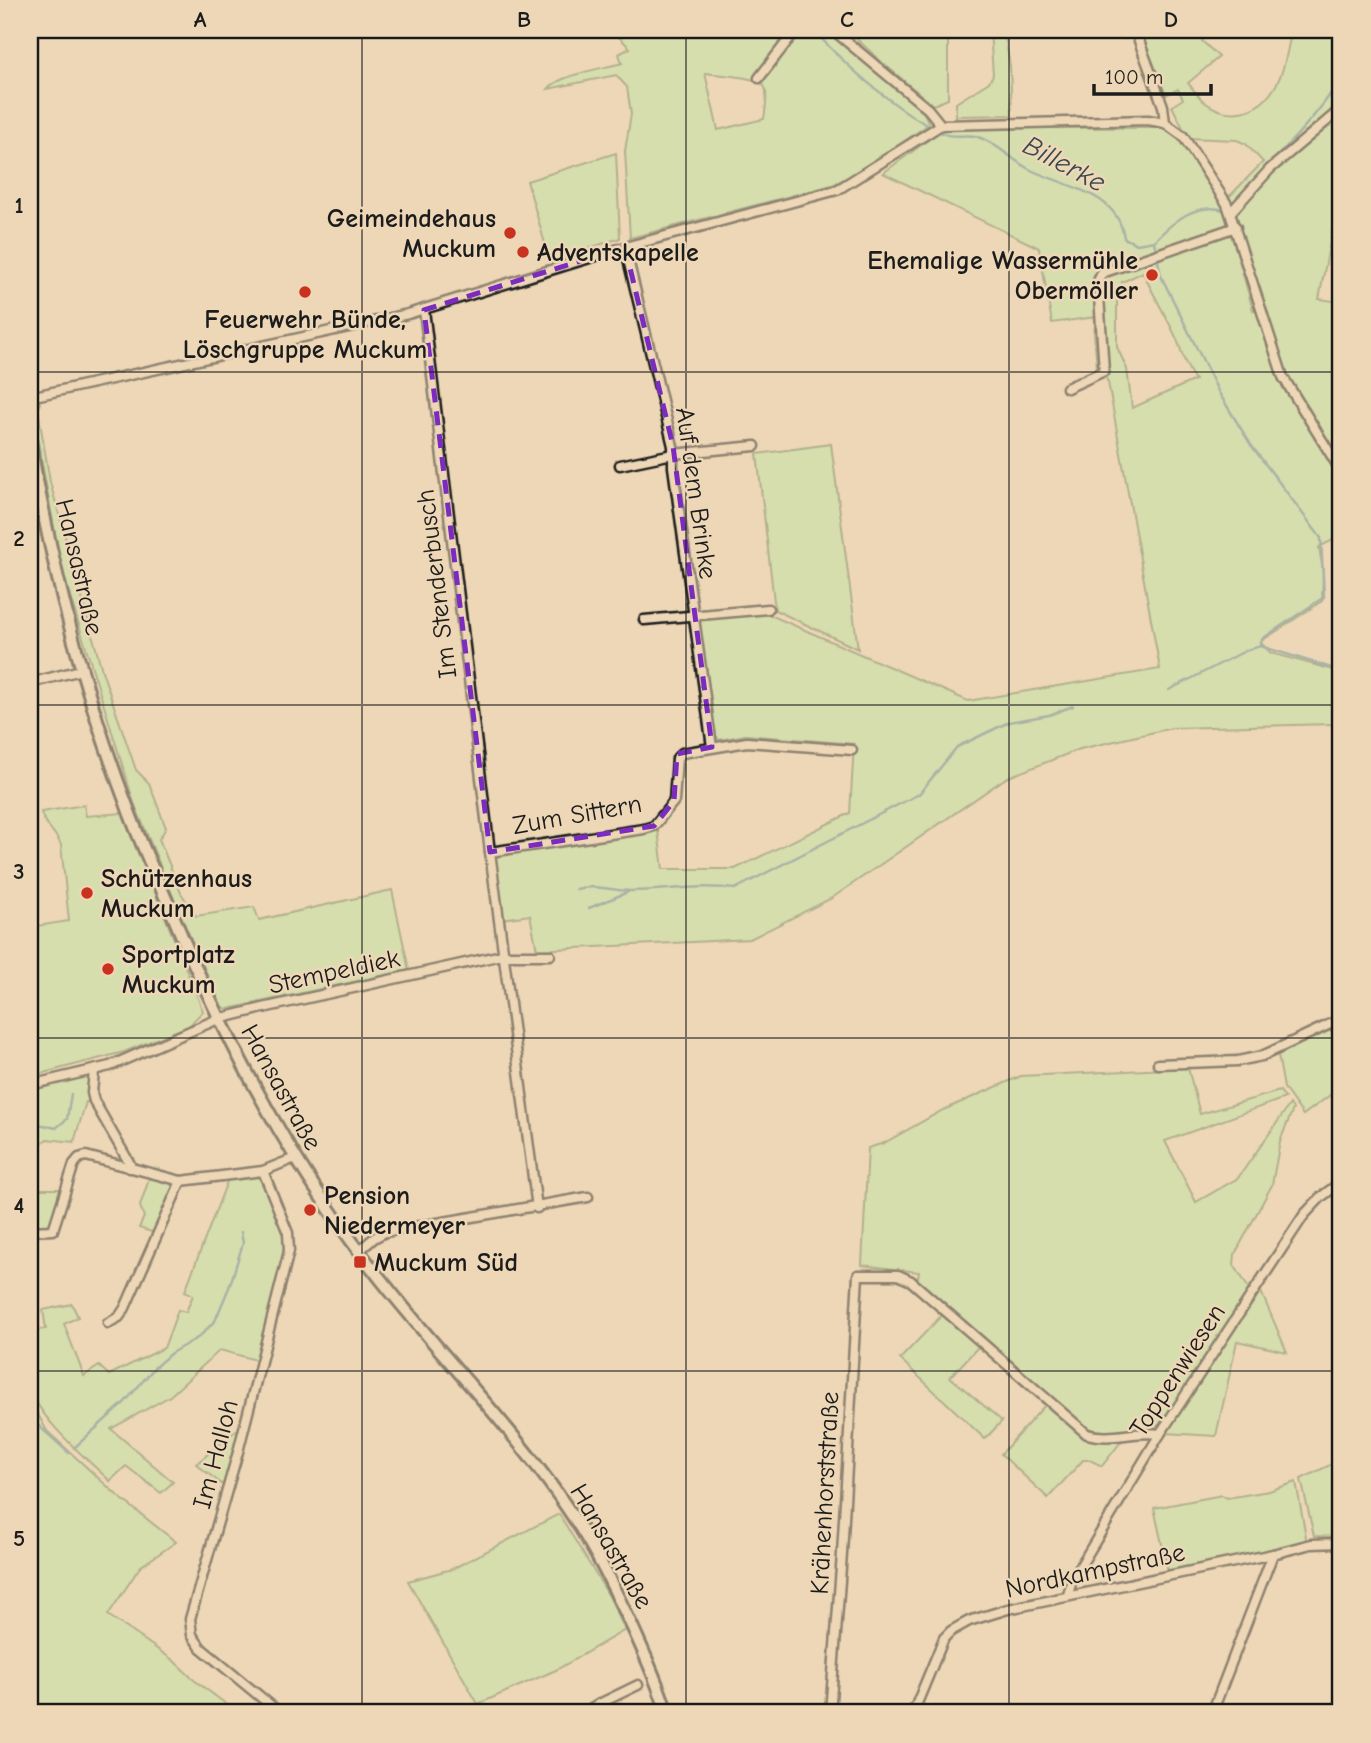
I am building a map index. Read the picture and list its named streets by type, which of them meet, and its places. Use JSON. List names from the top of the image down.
{
  "streets": {
    "main road": ["Hansastraße"],
    "street": [
      "Auf dem Brinke",
      "Im Stenderbusch",
      "Zum Sittern",
      "Stempeldiek",
      "Toppenwiesen",
      "Im Halloh",
      "Krähenhorststraße",
      "Nordkampstraße"
    ]
  },
  "crossings": [
    ["Auf dem Brinke", "Zum Sittern"],
    ["Hansastraße", "Stempeldiek"],
    ["Im Stenderbusch", "Zum Sittern"],
    ["Zum Sittern", "Stempeldiek"],
    ["Toppenwiesen", "Krähenhorststraße"],
    ["Toppenwiesen", "Nordkampstraße"]
  ],
  "water": ["Billerke"],
  "places": {
    "other": [
      "Geimeindehaus Muckum",
      "Adventskapelle",
      "Ehemalige Wassermühle Obermöller",
      "Feuerwehr Bünde, Löschgruppe Muckum",
      "Schützenhaus Muckum",
      "Sportplatz Muckum",
      "Pension Niedermeyer"
    ],
    "transit": ["Muckum Süd"]
  },
  "scale_bar": "100 m",
  "grid": {
    "columns": [
      "A",
      "B",
      "C",
      "D"
    ],
    "rows": [
      "1",
      "2",
      "3",
      "4",
      "5"
    ]
  }
}
